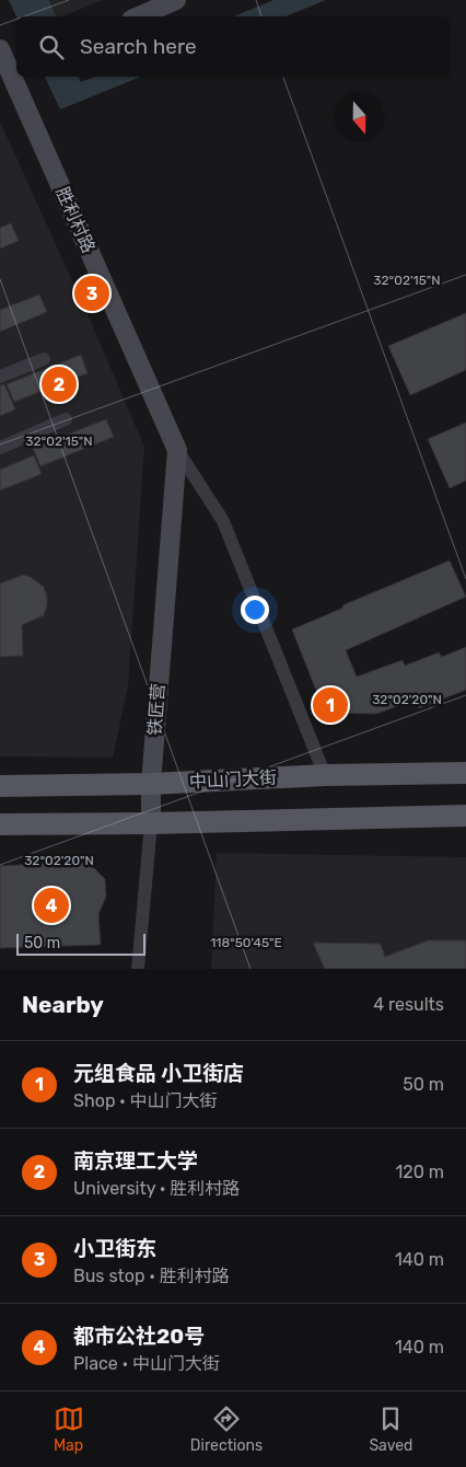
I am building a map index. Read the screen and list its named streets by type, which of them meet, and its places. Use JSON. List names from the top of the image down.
{
  "streets": {
    "main road": ["中山门大街"],
    "street": ["胜利村路", "铁匠营"]
  },
  "crossings": [
    ["胜利村路", "铁匠营"],
    ["铁匠营", "中山门大街"]
  ],
  "scale_bar": "50 m",
  "north": "bottom",
  "page": {
    "search": "Search here",
    "pins": [
      "3",
      "2",
      "1",
      "4"
    ],
    "scale": "50 m",
    "heading": ["Nearby", "4 results"],
    "list": [
      {
        "mark": "1",
        "name": "元组食品 小卫街店",
        "note": "Shop · 中山门大街",
        "value": "50 m"
      },
      {
        "mark": "2",
        "name": "南京理工大学",
        "note": "University · 胜利村路",
        "value": "120 m"
      },
      {
        "mark": "3",
        "name": "小卫街东",
        "note": "Bus stop · 胜利村路",
        "value": "140 m"
      },
      {
        "mark": "4",
        "name": "都市公社20号",
        "note": "Place · 中山门大街",
        "value": "140 m"
      }
    ],
    "nav": ["Map", "Directions", "Saved"]
  },
  "coordinates": ["32°02'15\"N", "32°02'20\"N", "118°50'45\"E"]
}
